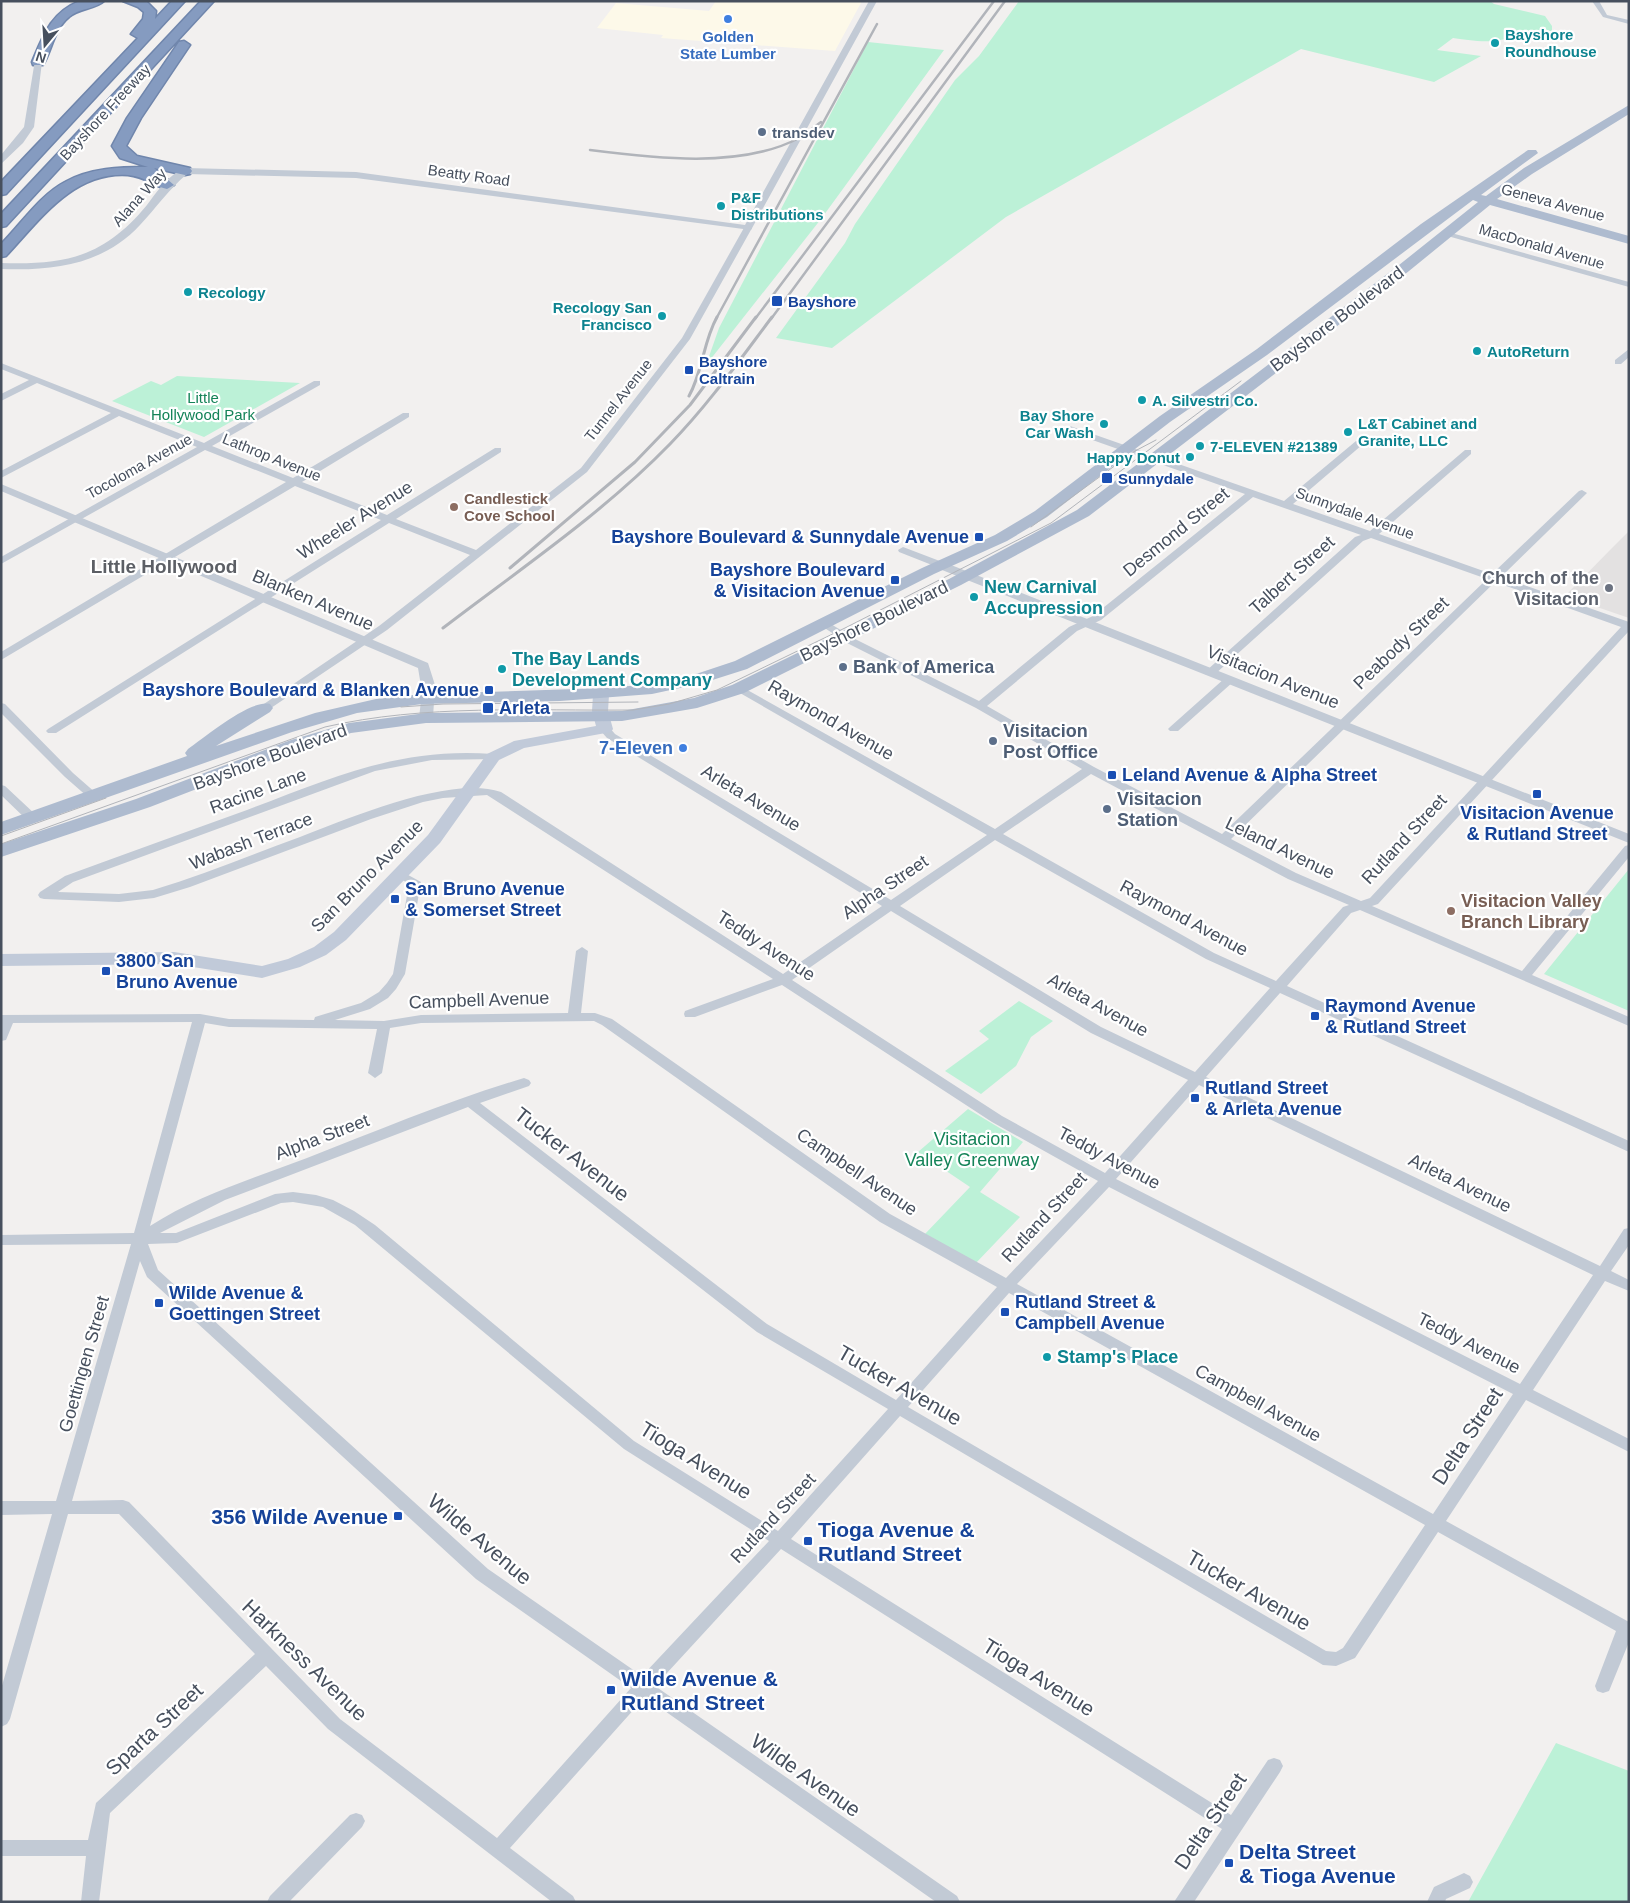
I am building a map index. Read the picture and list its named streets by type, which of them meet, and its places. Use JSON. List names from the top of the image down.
{
  "streets": {
    "highway": ["Bayshore Freeway"],
    "main road": ["Geneva Avenue", "Bayshore Boulevard", "San Bruno Avenue"],
    "street": [
      "Beatty Road",
      "Alana Way",
      "MacDonald Avenue",
      "Tunnel Avenue",
      "Lathrop Avenue",
      "Tocoloma Avenue",
      "Sunnydale Avenue",
      "Wheeler Avenue",
      "Desmond Street",
      "Talbert Street",
      "Blanken Avenue",
      "Peabody Street",
      "Visitacion Avenue",
      "Raymond Avenue",
      "Racine Lane",
      "Arleta Avenue",
      "Rutland Street",
      "Wabash Terrace",
      "Leland Avenue",
      "Alpha Street",
      "Teddy Avenue",
      "Campbell Avenue",
      "Tucker Avenue",
      "Goettingen Street",
      "Delta Street",
      "Tioga Avenue",
      "Wilde Avenue",
      "Harkness Avenue",
      "Sparta Street"
    ]
  },
  "crossings": [
    ["Beatty Road", "Alana Way"],
    ["Beatty Road", "Tunnel Avenue"],
    ["Geneva Avenue", "Bayshore Boulevard"],
    ["MacDonald Avenue", "Bayshore Boulevard"],
    ["Bayshore Boulevard", "Sunnydale Avenue"],
    ["Bayshore Boulevard", "Blanken Avenue"],
    ["Bayshore Boulevard", "Visitacion Avenue"],
    ["Bayshore Boulevard", "Raymond Avenue"],
    ["Bayshore Boulevard", "Arleta Avenue"],
    ["Bayshore Boulevard", "Leland Avenue"],
    ["Bayshore Boulevard", "San Bruno Avenue"],
    ["Tunnel Avenue", "Lathrop Avenue"],
    ["Tunnel Avenue", "Blanken Avenue"],
    ["Lathrop Avenue", "Tocoloma Avenue"],
    ["Lathrop Avenue", "Wheeler Avenue"],
    ["Tocoloma Avenue", "Blanken Avenue"],
    ["Sunnydale Avenue", "Desmond Street"],
    ["Sunnydale Avenue", "Talbert Street"],
    ["Sunnydale Avenue", "Peabody Street"],
    ["Sunnydale Avenue", "Rutland Street"],
    ["Wheeler Avenue", "Blanken Avenue"],
    ["Desmond Street", "Visitacion Avenue"],
    ["Desmond Street", "Leland Avenue"],
    ["Talbert Street", "Visitacion Avenue"],
    ["Peabody Street", "Visitacion Avenue"],
    ["Peabody Street", "Leland Avenue"],
    ["Visitacion Avenue", "Rutland Street"],
    ["Raymond Avenue", "Rutland Street"],
    ["Raymond Avenue", "Alpha Street"],
    ["Racine Lane", "Wabash Terrace"],
    ["Racine Lane", "San Bruno Avenue"],
    ["Arleta Avenue", "Rutland Street"],
    ["Arleta Avenue", "San Bruno Avenue"],
    ["Arleta Avenue", "Alpha Street"],
    ["Arleta Avenue", "Delta Street"],
    ["Rutland Street", "Leland Avenue"],
    ["Rutland Street", "Teddy Avenue"],
    ["Rutland Street", "Campbell Avenue"],
    ["Rutland Street", "Tucker Avenue"],
    ["Rutland Street", "Tioga Avenue"],
    ["Rutland Street", "Wilde Avenue"],
    ["Rutland Street", "Harkness Avenue"],
    ["Wabash Terrace", "San Bruno Avenue"],
    ["Wabash Terrace", "Teddy Avenue"],
    ["Leland Avenue", "Alpha Street"],
    ["San Bruno Avenue", "Teddy Avenue"],
    ["Alpha Street", "Teddy Avenue"],
    ["Alpha Street", "Tucker Avenue"],
    ["Alpha Street", "Goettingen Street"],
    ["Alpha Street", "Tioga Avenue"],
    ["Alpha Street", "Wilde Avenue"],
    ["Teddy Avenue", "Delta Street"],
    ["Campbell Avenue", "Goettingen Street"],
    ["Campbell Avenue", "Delta Street"],
    ["Tucker Avenue", "Delta Street"],
    ["Goettingen Street", "Tioga Avenue"],
    ["Goettingen Street", "Wilde Avenue"],
    ["Goettingen Street", "Harkness Avenue"],
    ["Delta Street", "Tioga Avenue"],
    ["Tioga Avenue", "Wilde Avenue"],
    ["Harkness Avenue", "Sparta Street"]
  ],
  "districts": ["Little Hollywood"],
  "parks": ["Little Hollywood Park", "Visitacion Valley Greenway"],
  "places": {
    "other": [
      "Golden State Lumber",
      "Bayshore Roundhouse",
      "transdev",
      "P&F Distributions",
      "Recology",
      "Recology San Francisco",
      "AutoReturn",
      "A. Silvestri Co.",
      "Bay Shore Car Wash",
      "L&T Cabinet and Granite, LLC",
      "7-ELEVEN #21389",
      "Happy Donut",
      "Candlestick Cove School",
      "Church of the Visitacion",
      "New Carnival Accupression",
      "Bank of America",
      "The Bay Lands Development Company",
      "Visitacion Post Office",
      "7-Eleven",
      "Visitacion Station",
      "Visitacion Valley Branch Library",
      "Stamp's Place"
    ],
    "transit": [
      "Bayshore",
      "Bayshore Caltrain",
      "Sunnydale",
      "Bayshore Boulevard & Sunnydale Avenue",
      "Bayshore Boulevard & Visitacion Avenue",
      "Bayshore Boulevard & Blanken Avenue",
      "Arleta",
      "Leland Avenue & Alpha Street",
      "Visitacion Avenue & Rutland Street",
      "San Bruno Avenue & Somerset Street",
      "3800 San Bruno Avenue",
      "Raymond Avenue & Rutland Street",
      "Rutland Street & Arleta Avenue",
      "Wilde Avenue & Goettingen Street",
      "Rutland Street & Campbell Avenue",
      "356 Wilde Avenue",
      "Tioga Avenue & Rutland Street",
      "Wilde Avenue & Rutland Street",
      "Delta Street & Tioga Avenue"
    ]
  },
  "north": "bottom"
}
